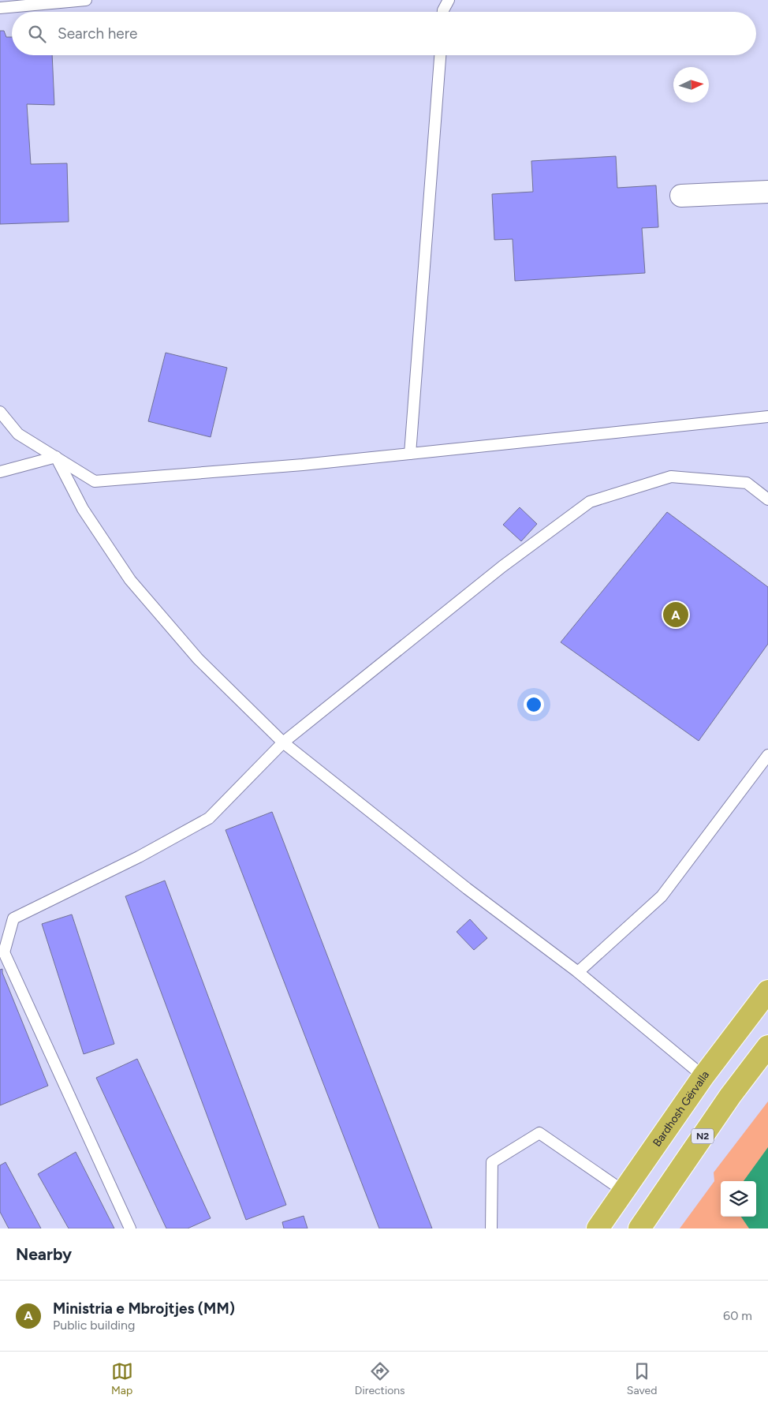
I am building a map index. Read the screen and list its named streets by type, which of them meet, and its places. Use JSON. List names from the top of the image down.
{
  "streets": {
    "highway": ["Bardhosh Gërvalla", "N2"]
  },
  "north": "right",
  "page": {
    "search": "Search here",
    "pins": "A",
    "heading": "Nearby",
    "list": [
      {
        "mark": "A",
        "name": "Ministria e Mbrojtjes (MM)",
        "note": "Public building",
        "value": "60 m"
      }
    ],
    "nav": ["Map", "Directions", "Saved"]
  }
}
